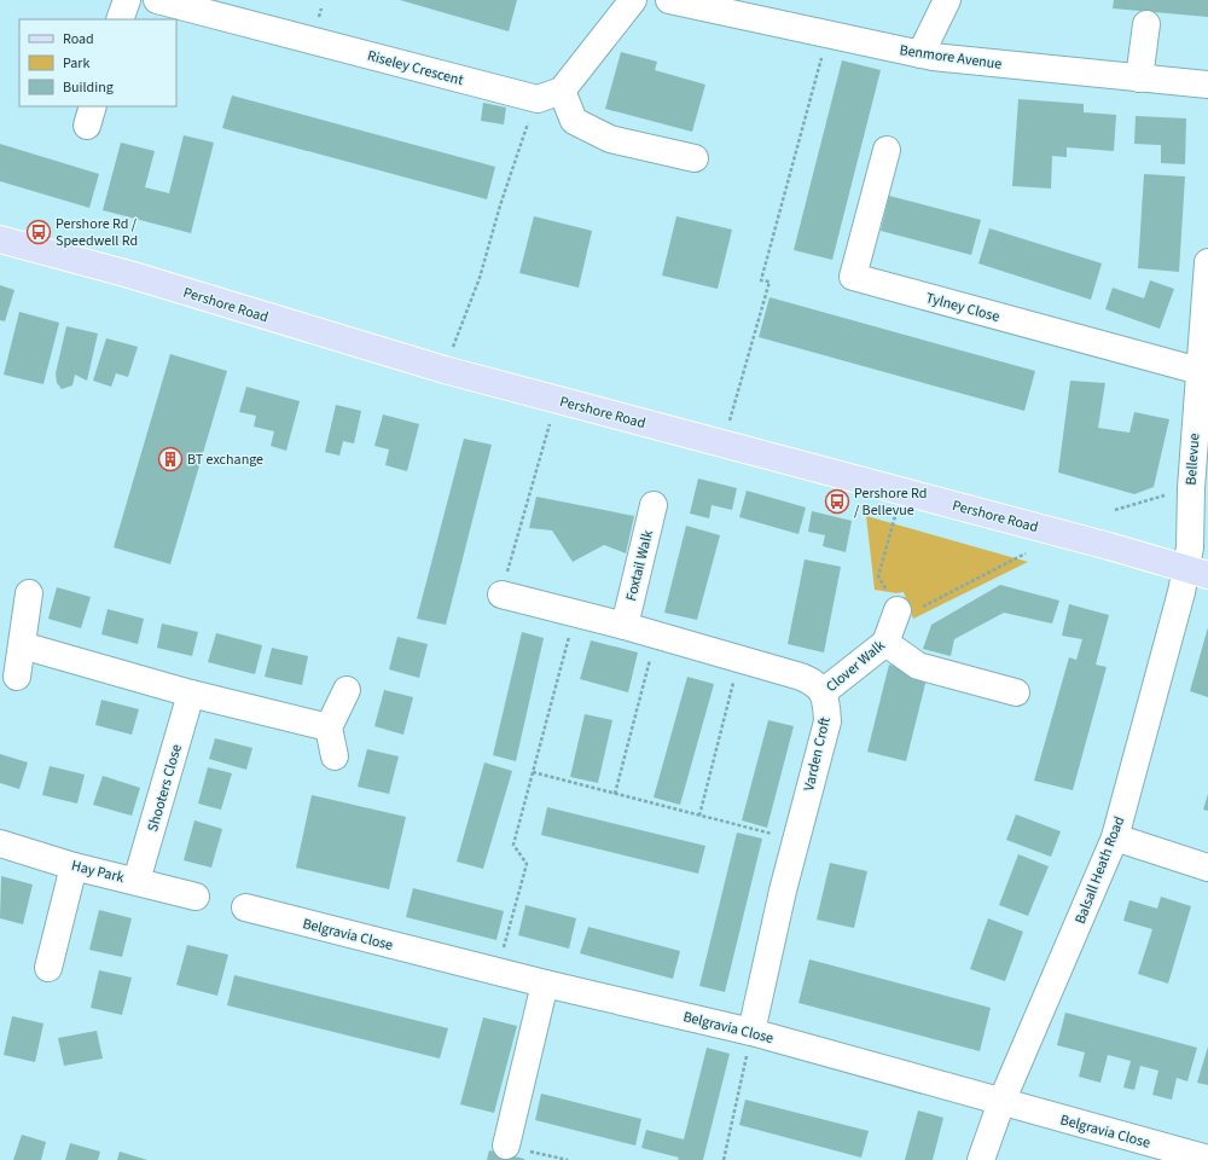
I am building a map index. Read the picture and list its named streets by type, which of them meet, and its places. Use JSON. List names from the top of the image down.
{
  "streets": {
    "main road": ["Pershore Road"],
    "street": [
      "Benmore Avenue",
      "Riseley Crescent",
      "Tylney Close",
      "Bellevue",
      "Foxtail Walk",
      "Clover Walk",
      "Varden Croft",
      "Shooters Close",
      "Balsall Heath Road",
      "Hay Park",
      "Belgravia Close"
    ]
  },
  "crossings": [
    ["Pershore Road", "Bellevue"],
    ["Pershore Road", "Balsall Heath Road"],
    ["Tylney Close", "Bellevue"],
    ["Bellevue", "Balsall Heath Road"],
    ["Clover Walk", "Varden Croft"],
    ["Varden Croft", "Belgravia Close"],
    ["Shooters Close", "Hay Park"],
    ["Balsall Heath Road", "Belgravia Close"]
  ],
  "places": {
    "bus stop": ["Pershore Rd / Speedwell Rd", "Pershore Rd / Bellevue"],
    "building": ["BT exchange"]
  },
  "legend": ["Road", "Park", "Building"]
}
